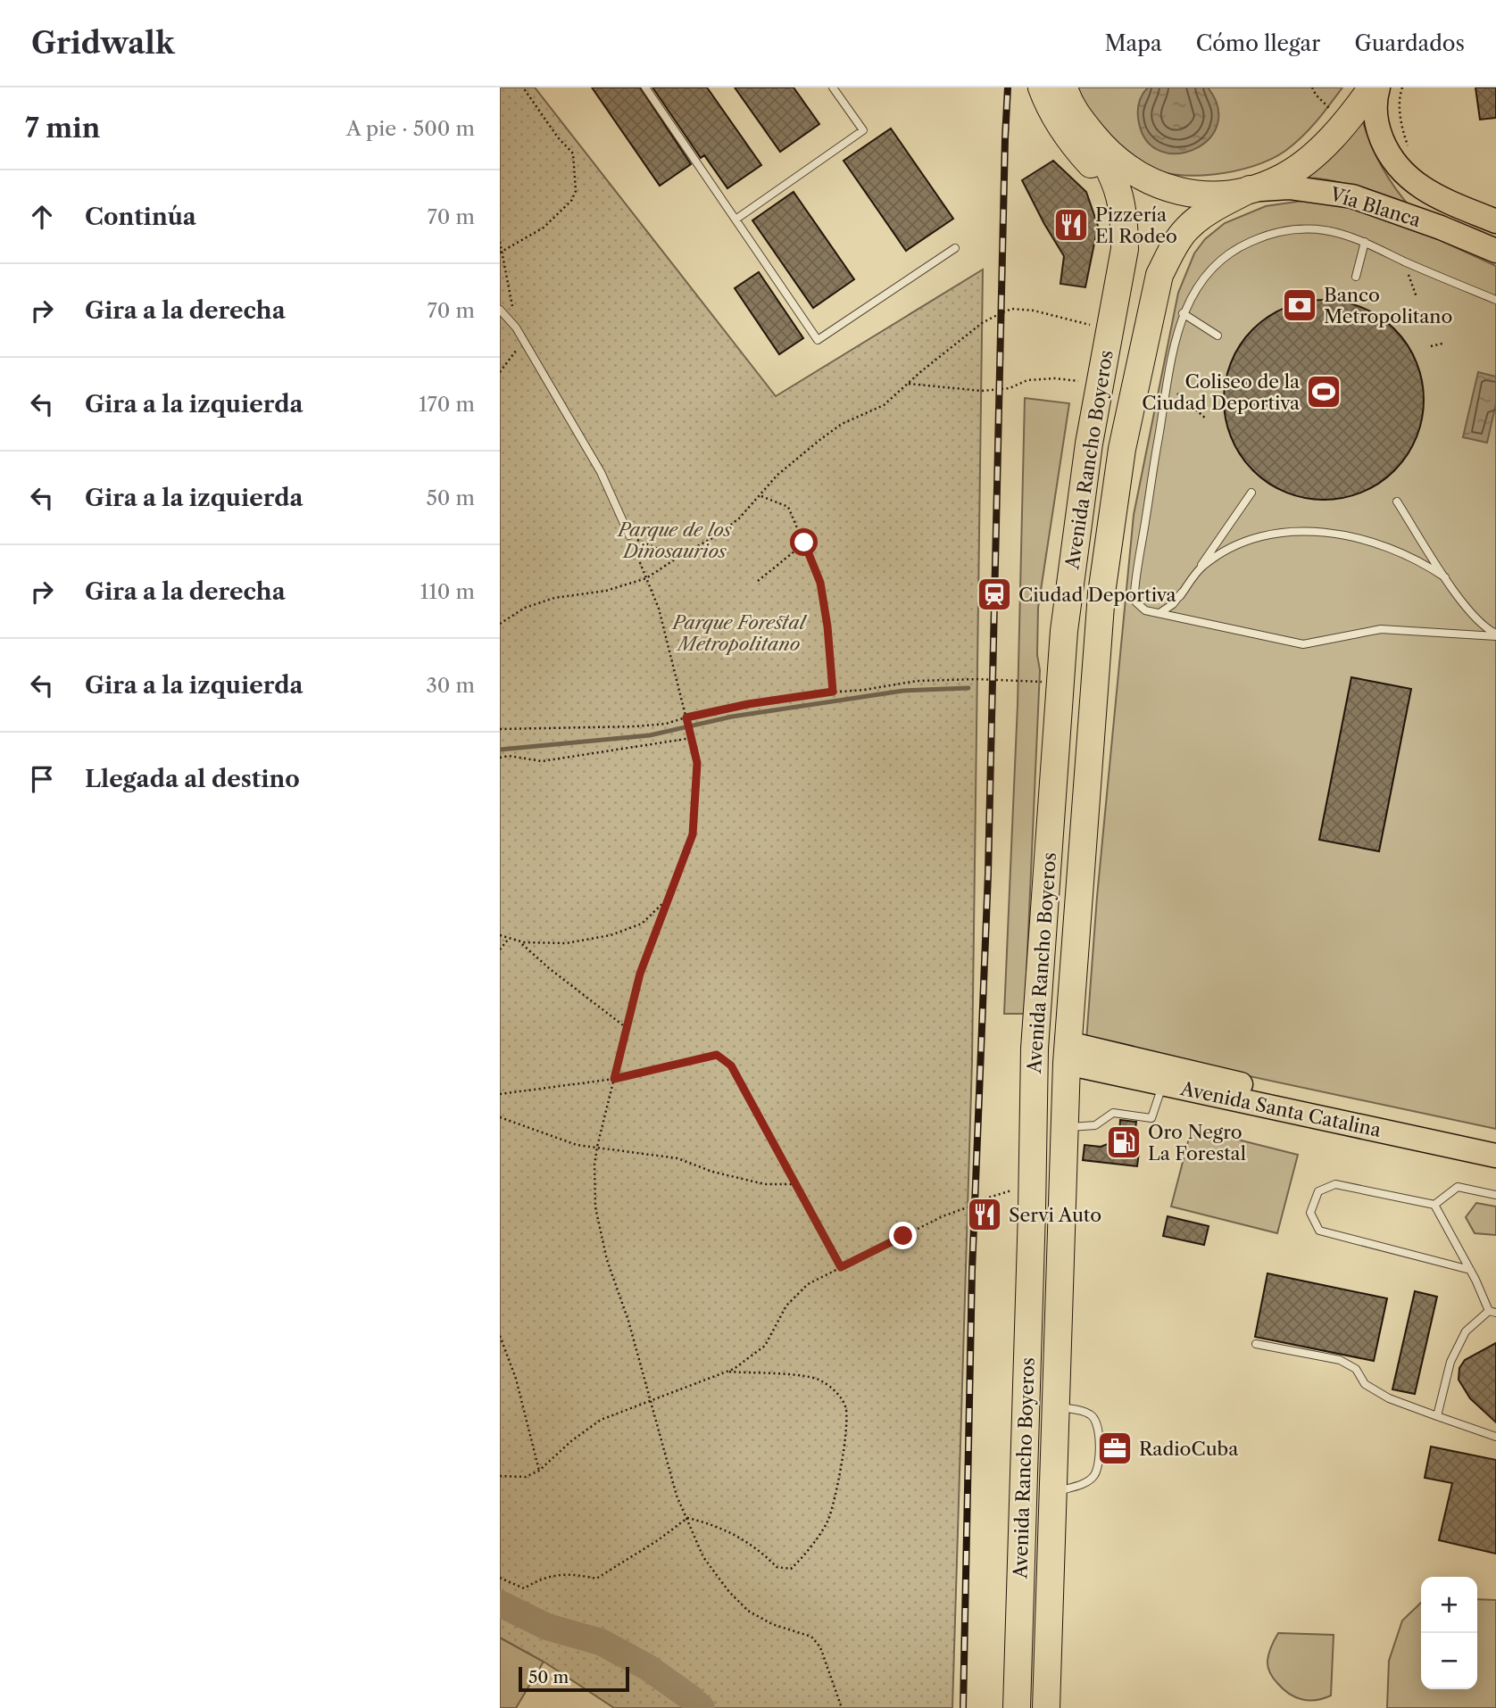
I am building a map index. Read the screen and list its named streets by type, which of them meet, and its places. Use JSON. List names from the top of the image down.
{
  "streets": {
    "highway": ["Avenida Rancho Boyeros"],
    "main road": ["Vía Blanca", "Avenida Santa Catalina"]
  },
  "crossings": [
    ["Vía Blanca", "Avenida Rancho Boyeros"],
    ["Avenida Rancho Boyeros", "Avenida Santa Catalina"]
  ],
  "parks": ["Parque de los Dinosaurios", "Parque Forestal Metropolitano"],
  "places": {
    "restaurant": ["Pizzería El Rodeo", "Servi Auto"],
    "bank": ["Banco Metropolitano"],
    "sports": ["Coliseo de la Ciudad Deportiva"],
    "station": ["Ciudad Deportiva"],
    "fuel station": ["Oro Negro La Forestal"],
    "office": ["RadioCuba"]
  },
  "scale_bar": "50 m",
  "page": {
    "header": "Gridwalk",
    "nav": ["Mapa", "Cómo llegar", "Guardados"],
    "heading": ["7 min", "A pie · 500 m"],
    "list": [
      ["Continúa", "70 m"],
      ["Gira a la derecha", "70 m"],
      ["Gira a la izquierda", "170 m"],
      ["Gira a la izquierda", "50 m"],
      ["Gira a la derecha", "110 m"],
      ["Gira a la izquierda", "30 m"],
      "Llegada al destino"
    ],
    "map_buttons": ["+", "−"],
    "scale": "50 m"
  }
}
